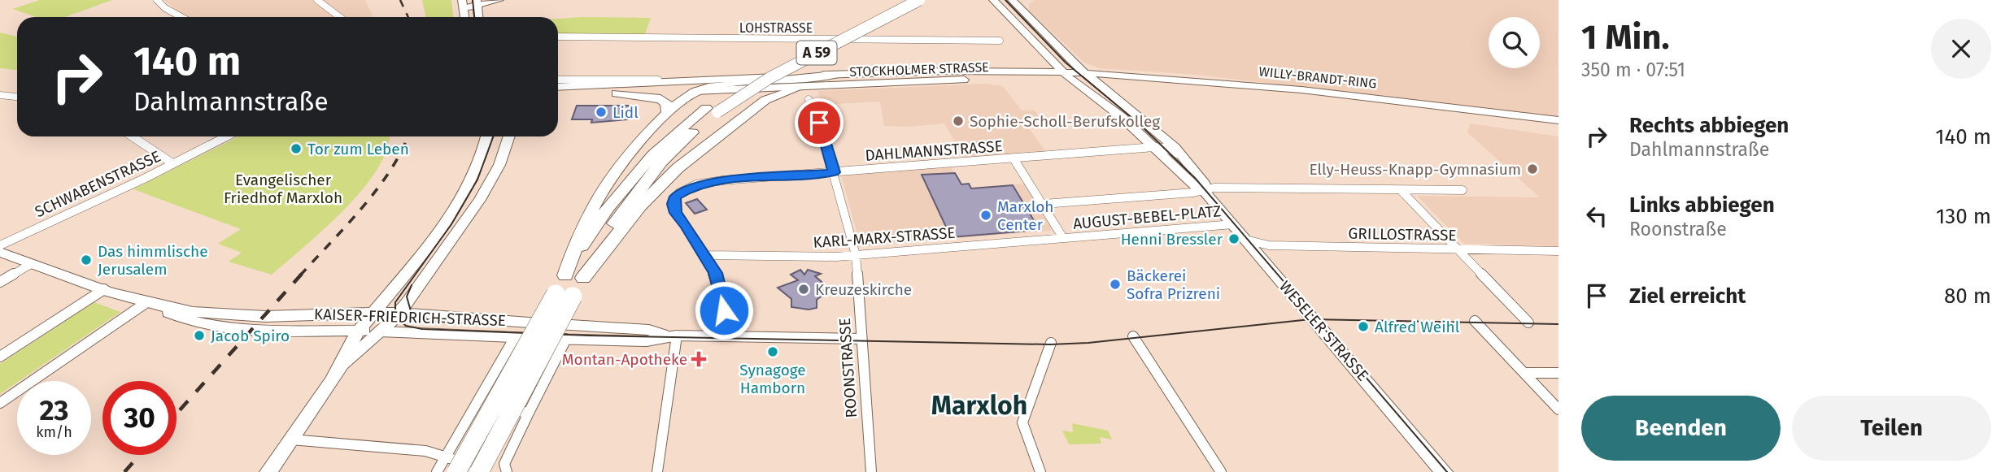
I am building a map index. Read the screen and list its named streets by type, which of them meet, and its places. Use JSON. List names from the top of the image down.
{
  "streets": {
    "highway": ["A 59"],
    "main road": [
      "STOCKHOLMER STRASSE",
      "WILLY-BRANDT-RING",
      "KAISER-FRIEDRICH-STRASSE",
      "WESELER STRASSE"
    ],
    "street": [
      "LOHSTRASSE",
      "DAHLMANNSTRASSE",
      "SCHWABENSTRASSE",
      "AUGUST-BEBEL-PLATZ",
      "GRILLOSTRASSE",
      "KARL-MARX-STRASSE",
      "ROONSTRASSE"
    ]
  },
  "crossings": [
    ["STOCKHOLMER STRASSE", "WILLY-BRANDT-RING"],
    ["STOCKHOLMER STRASSE", "WESELER STRASSE"],
    ["STOCKHOLMER STRASSE", "ROONSTRASSE"],
    ["WILLY-BRANDT-RING", "WESELER STRASSE"],
    ["DAHLMANNSTRASSE", "KARL-MARX-STRASSE"],
    ["DAHLMANNSTRASSE", "KAISER-FRIEDRICH-STRASSE"],
    ["DAHLMANNSTRASSE", "WESELER STRASSE"],
    ["DAHLMANNSTRASSE", "ROONSTRASSE"],
    ["AUGUST-BEBEL-PLATZ", "KARL-MARX-STRASSE"],
    ["AUGUST-BEBEL-PLATZ", "WESELER STRASSE"],
    ["GRILLOSTRASSE", "WESELER STRASSE"],
    ["KARL-MARX-STRASSE", "ROONSTRASSE"],
    ["KAISER-FRIEDRICH-STRASSE", "ROONSTRASSE"]
  ],
  "districts": ["Marxloh"],
  "parks": ["Evangelischer Friedhof Marxloh"],
  "places": {
    "other": [
      "Lidl",
      "Sophie-Scholl-Berufskolleg",
      "Tor zum Leben",
      "Elly-Heuss-Knapp-Gymnasium",
      "Marxloh Center",
      "Henni Bressler",
      "Das himmlische Jerusalem",
      "Bäckerei Sofra Prizreni",
      "Kreuzeskirche",
      "Alfred Weihl",
      "Jacob Spiro",
      "Synagoge Hamborn"
    ],
    "health": ["Montan-Apotheke"]
  },
  "page": {
    "heading": ["1 Min.", "350 m · 07:51"],
    "turn": ["140 m", "Dahlmannstraße"],
    "list": [
      {
        "name": "Rechts abbiegen",
        "note": "Dahlmannstraße",
        "value": "140 m"
      },
      {
        "name": "Links abbiegen",
        "note": "Roonstraße",
        "value": "130 m"
      },
      {
        "name": "Ziel erreicht",
        "value": "80 m"
      }
    ],
    "speed": "23 km/h",
    "limit": "30",
    "buttons": ["Beenden", "Teilen"]
  }
}
